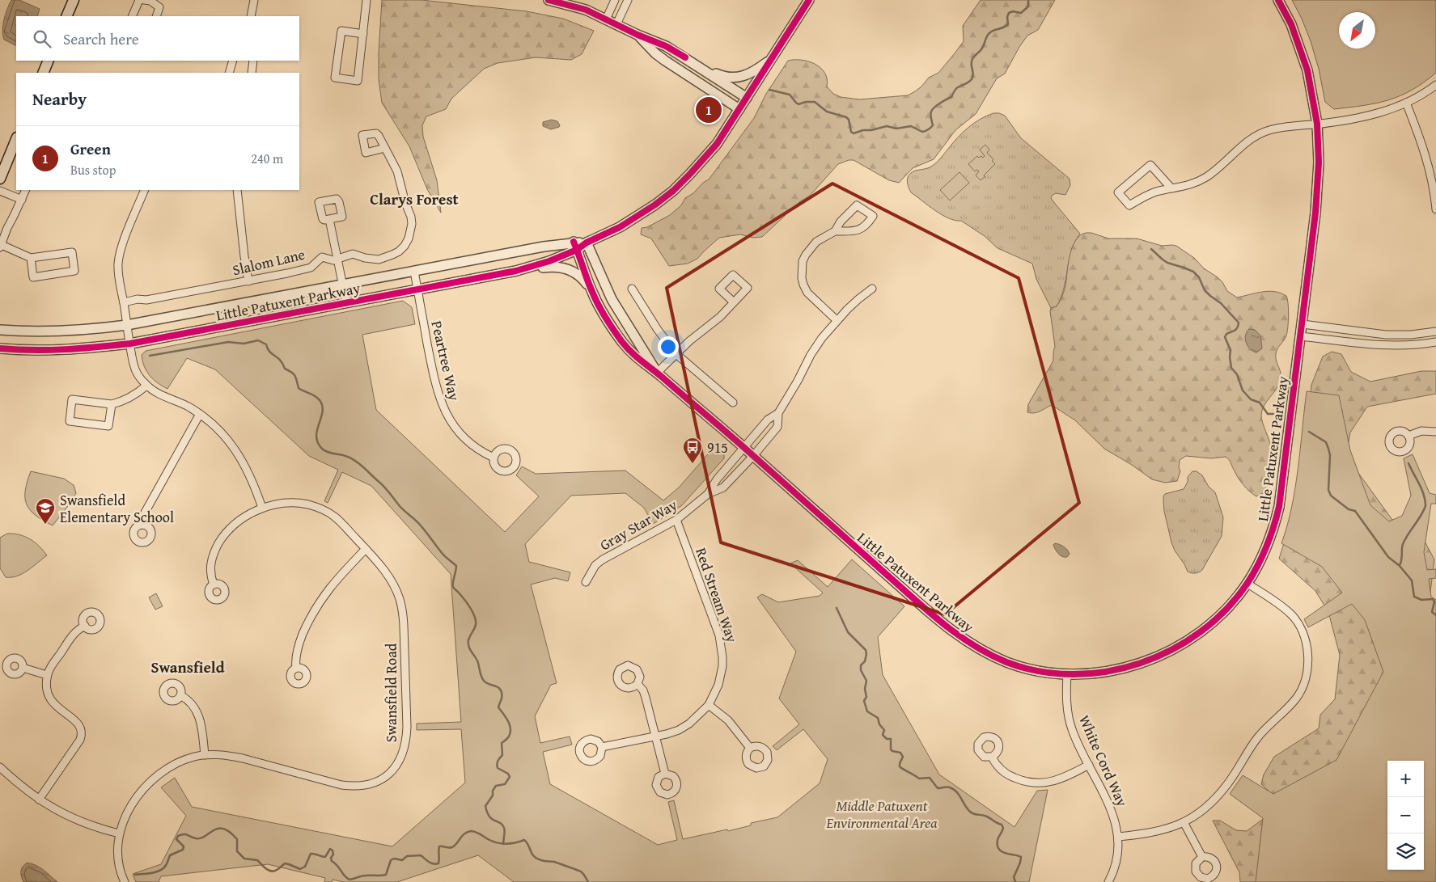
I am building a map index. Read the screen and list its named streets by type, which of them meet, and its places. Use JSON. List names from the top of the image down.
{
  "streets": {
    "street": [
      "Slalom Lane",
      "Little Patuxent Parkway",
      "Peartree Way",
      "Gray Star Way",
      "Red Stream Way",
      "Swansfield Road",
      "White Cord Way"
    ]
  },
  "crossings": [
    ["Little Patuxent Parkway", "Peartree Way"],
    ["Little Patuxent Parkway", "Gray Star Way"],
    ["Little Patuxent Parkway", "White Cord Way"],
    ["Gray Star Way", "Red Stream Way"]
  ],
  "districts": ["Clarys Forest", "Swansfield"],
  "parks": ["Middle Patuxent Environmental Area"],
  "places": {
    "bus stop": ["915"],
    "school or university": ["Swansfield Elementary School"]
  },
  "north": "bottom left",
  "page": {
    "search": "Search here",
    "heading": "Nearby",
    "pins": "1",
    "list": [
      {
        "mark": "1",
        "name": "Green",
        "note": "Bus stop",
        "value": "240 m"
      }
    ],
    "map_buttons": ["+", "−"]
  }
}
